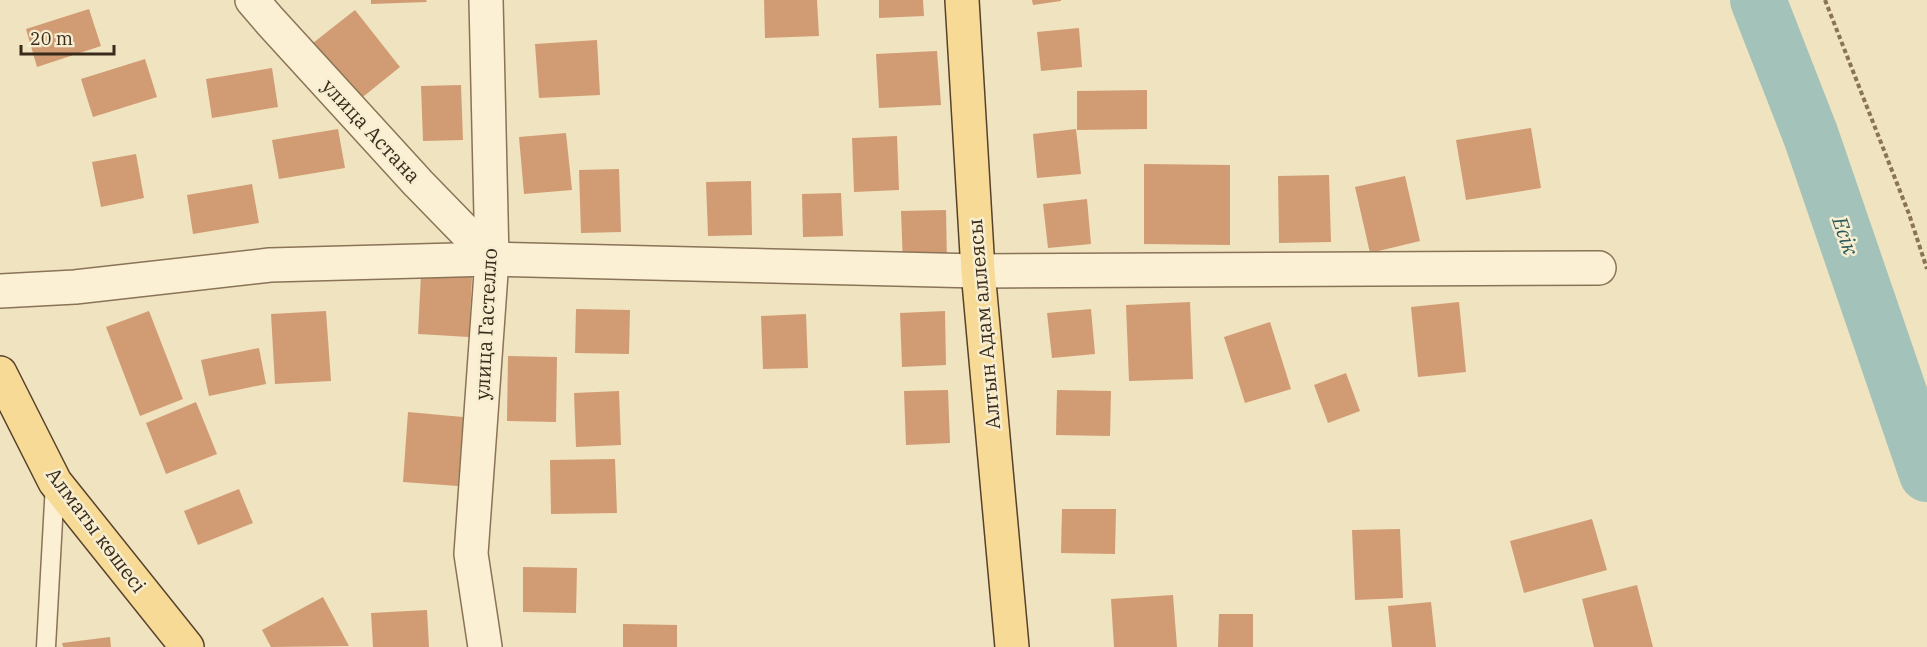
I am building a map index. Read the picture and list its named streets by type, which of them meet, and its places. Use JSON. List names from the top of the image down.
{
  "streets": {
    "main road": ["Алтын Адам аллеясы", "Алматы көшесі"],
    "street": ["улица Астана", "улица Гастелло"]
  },
  "crossings": [
    ["улица Астана", "улица Гастелло"]
  ],
  "water": ["Есік"],
  "scale_bar": "20 m"
}
